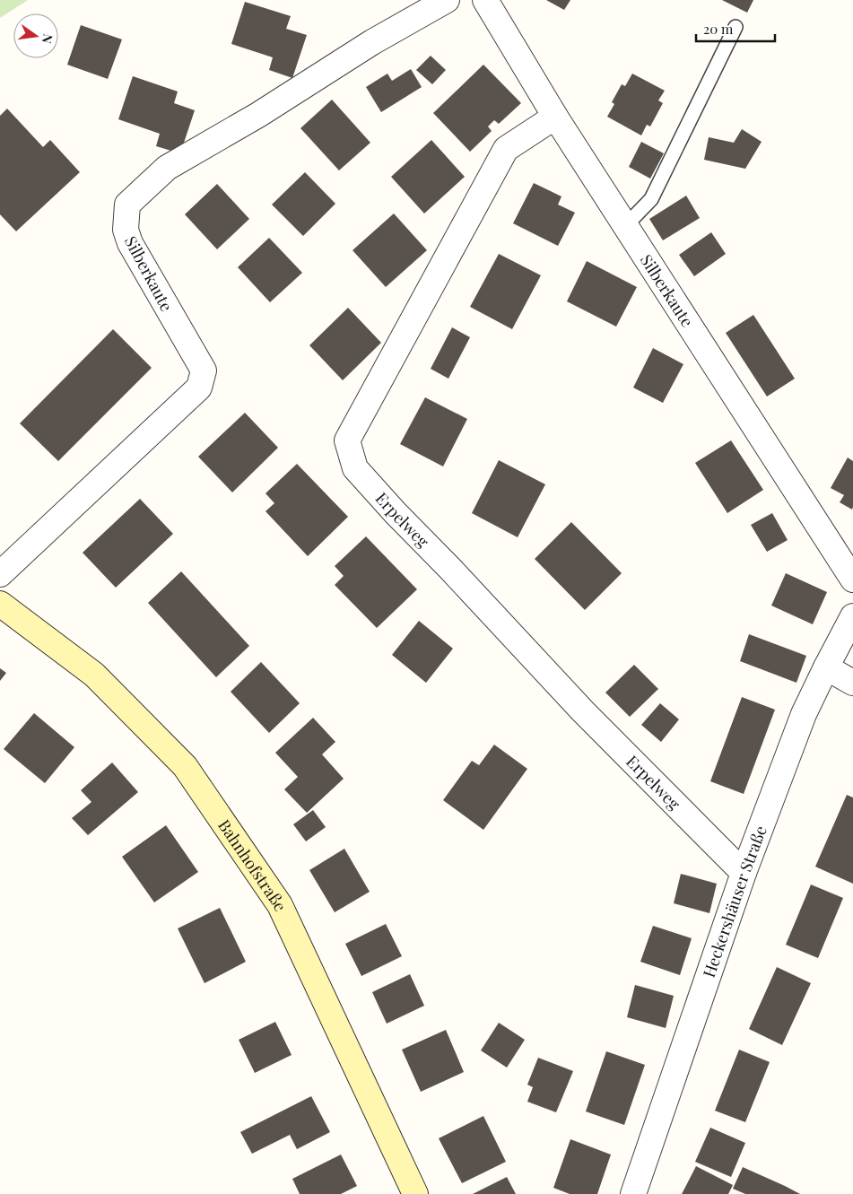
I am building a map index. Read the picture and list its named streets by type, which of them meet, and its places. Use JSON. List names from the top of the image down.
{
  "streets": {
    "main road": ["Bahnhofstraße"],
    "street": ["Silberkaute", "Erpelweg", "Heckershäuser Straße"]
  },
  "crossings": [
    ["Silberkaute", "Erpelweg"],
    ["Erpelweg", "Heckershäuser Straße"]
  ],
  "scale_bar": "20 m",
  "north": "right"
}
